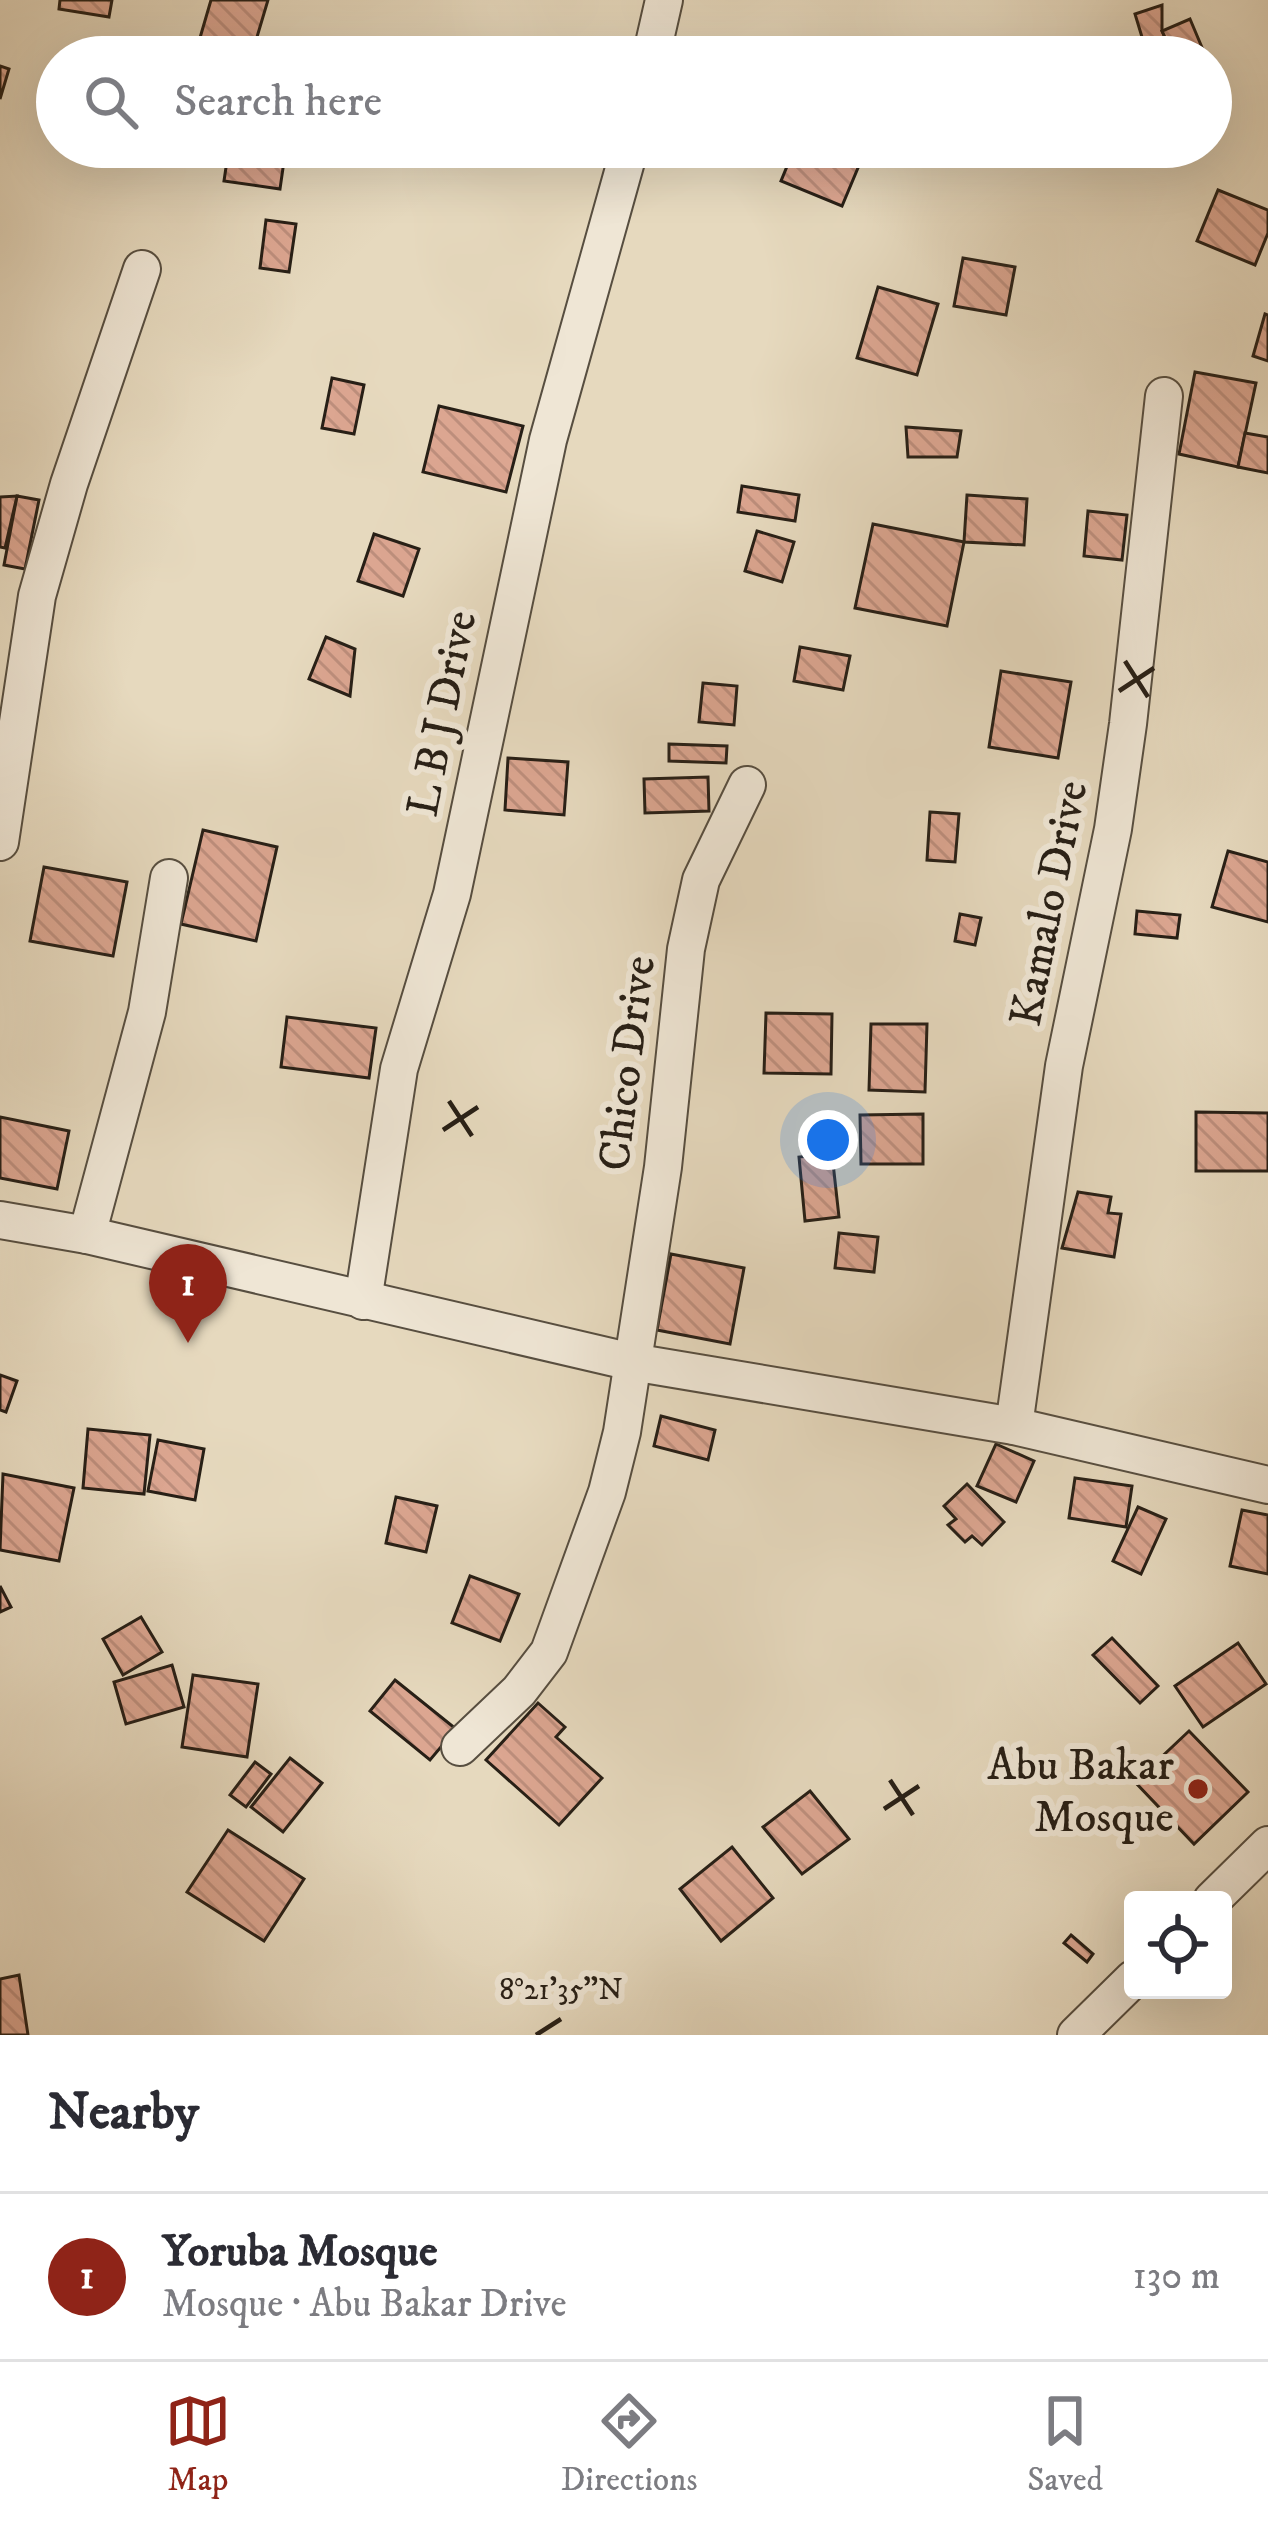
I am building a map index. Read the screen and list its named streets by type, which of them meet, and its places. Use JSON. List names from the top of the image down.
{
  "streets": {
    "street": ["L B J Drive", "Kamalo Drive", "Chico Drive"]
  },
  "places": ["Abu Bakar Mosque"],
  "page": {
    "search": "Search here",
    "pins": "1",
    "heading": "Nearby",
    "list": [
      {
        "mark": "1",
        "name": "Yoruba Mosque",
        "note": "Mosque · Abu Bakar Drive",
        "value": "130 m"
      }
    ],
    "nav": ["Map", "Directions", "Saved"]
  },
  "coordinates": ["8°21'35\"N"]
}
